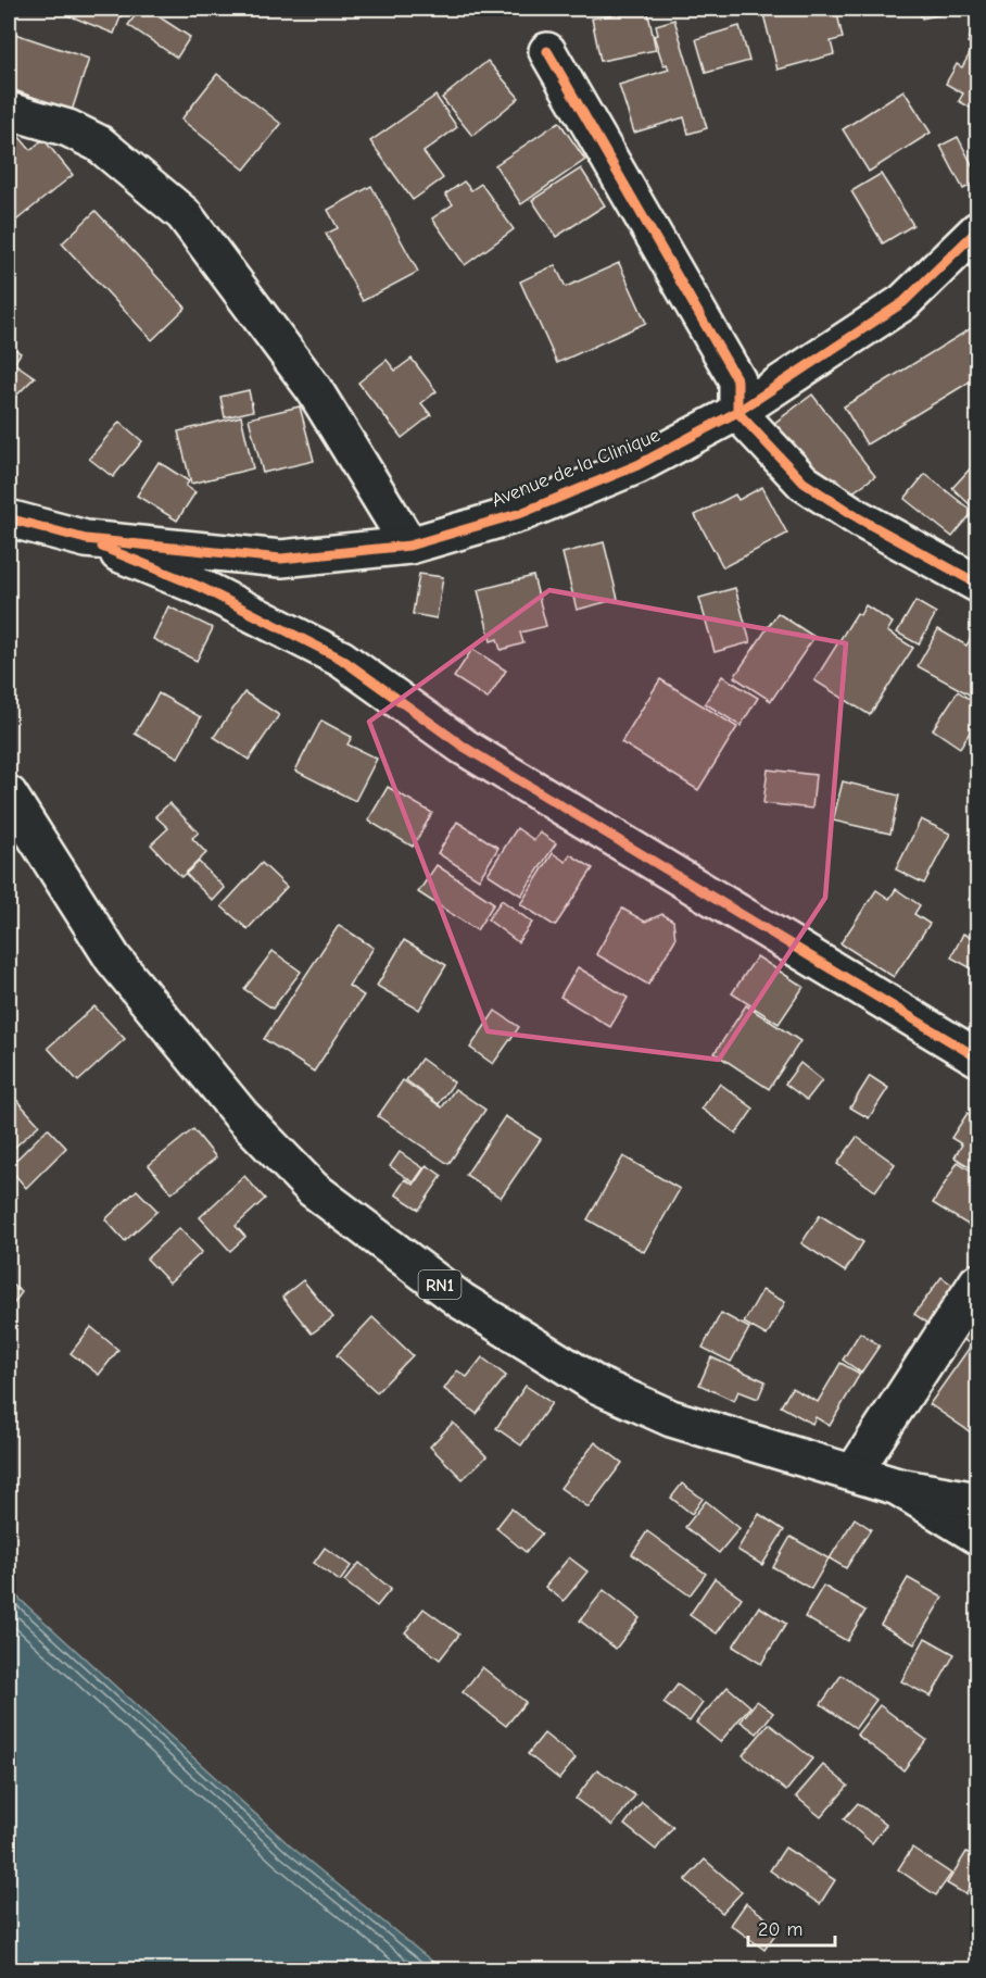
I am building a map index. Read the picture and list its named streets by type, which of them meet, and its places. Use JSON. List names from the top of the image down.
{
  "streets": {
    "main road": ["Avenue de la Clinique", "RN1"]
  },
  "scale_bar": "20 m"
}
